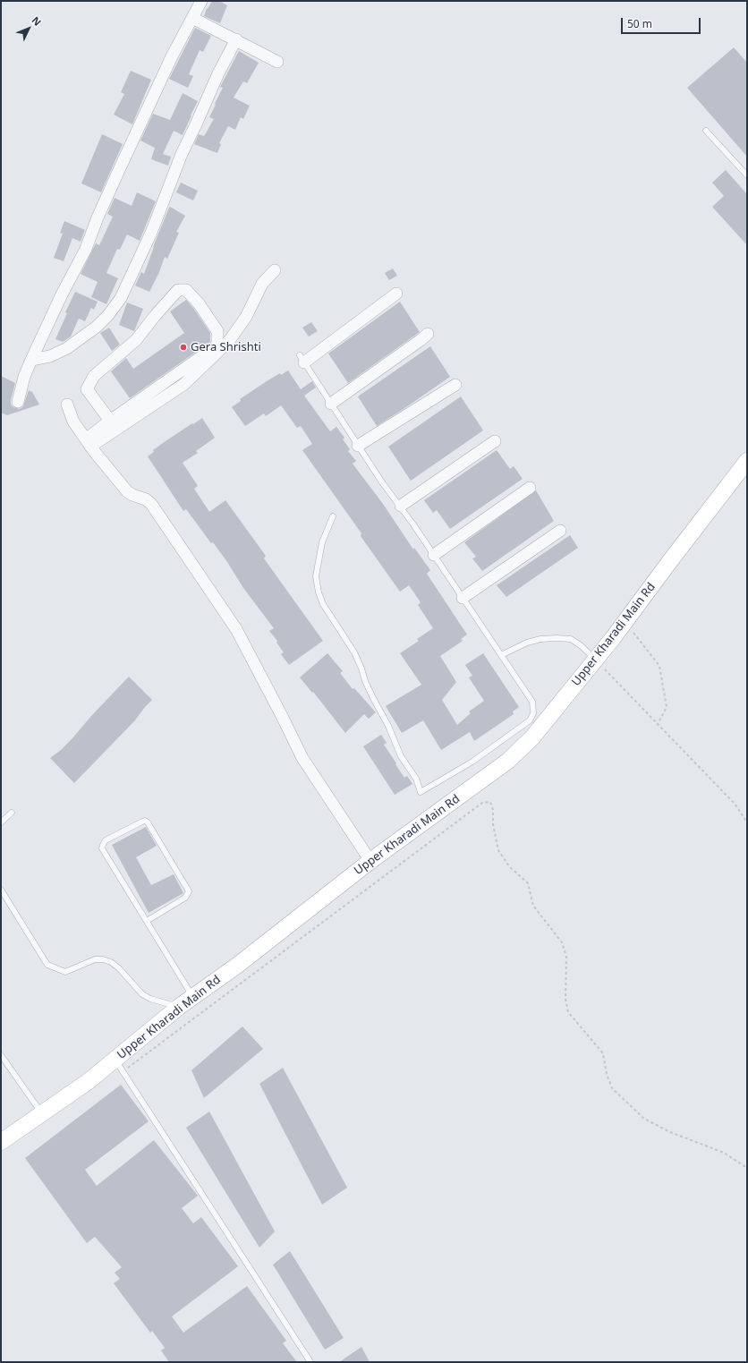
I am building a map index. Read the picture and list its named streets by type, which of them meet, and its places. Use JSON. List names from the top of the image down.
{
  "streets": {
    "street": ["Upper Kharadi Main Rd"]
  },
  "places": ["Gera Shrishti"],
  "scale_bar": "50 m",
  "north": "top right"
}
